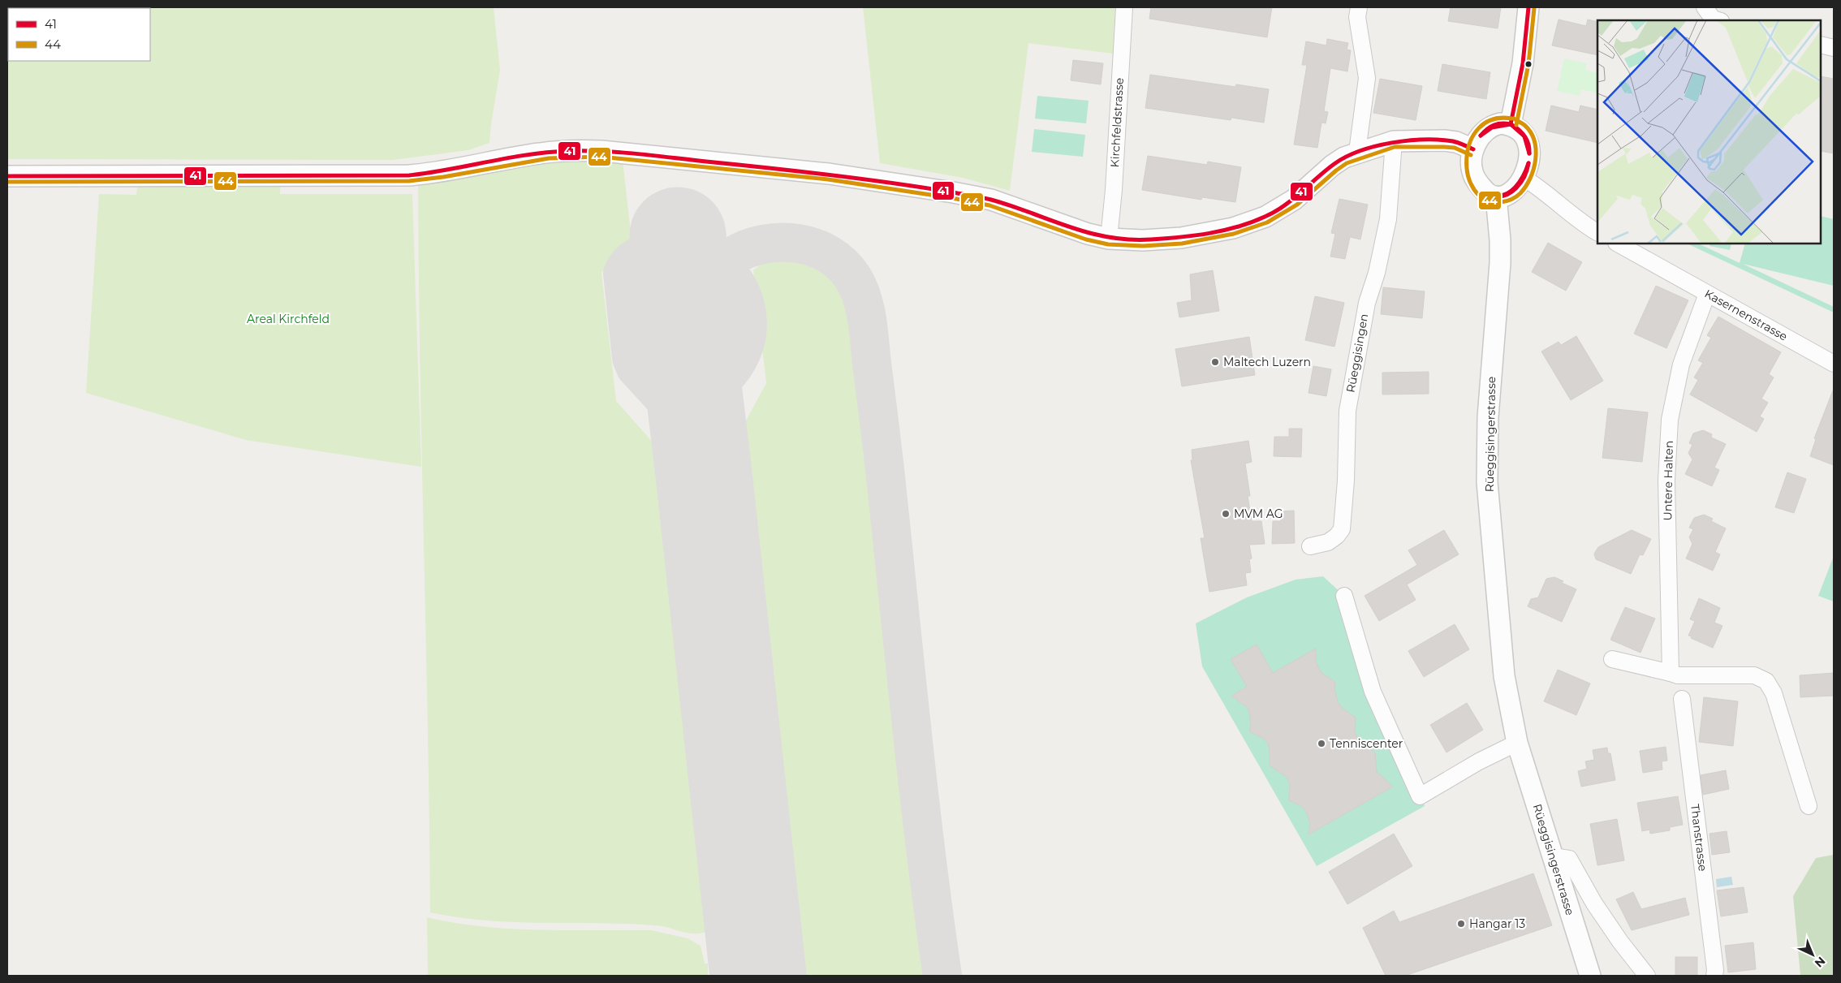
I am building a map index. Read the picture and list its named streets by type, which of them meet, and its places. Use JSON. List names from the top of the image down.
{
  "streets": {
    "street": [
      "Kirchfeldstrasse",
      "Kasernenstrasse",
      "Rüeggisingen",
      "Rüeggisingerstrasse",
      "Untere Halten",
      "Thanstrasse"
    ]
  },
  "crossings": [
    ["Kasernenstrasse", "Untere Halten"]
  ],
  "parks": ["Areal Kirchfeld"],
  "places": [
    "Maltech Luzern",
    "MVM AG",
    "Tenniscenter",
    "Hangar 13"
  ],
  "lines": ["transit line 41", "transit line 44"],
  "legend": ["41", "44"],
  "north": "bottom right"
}
